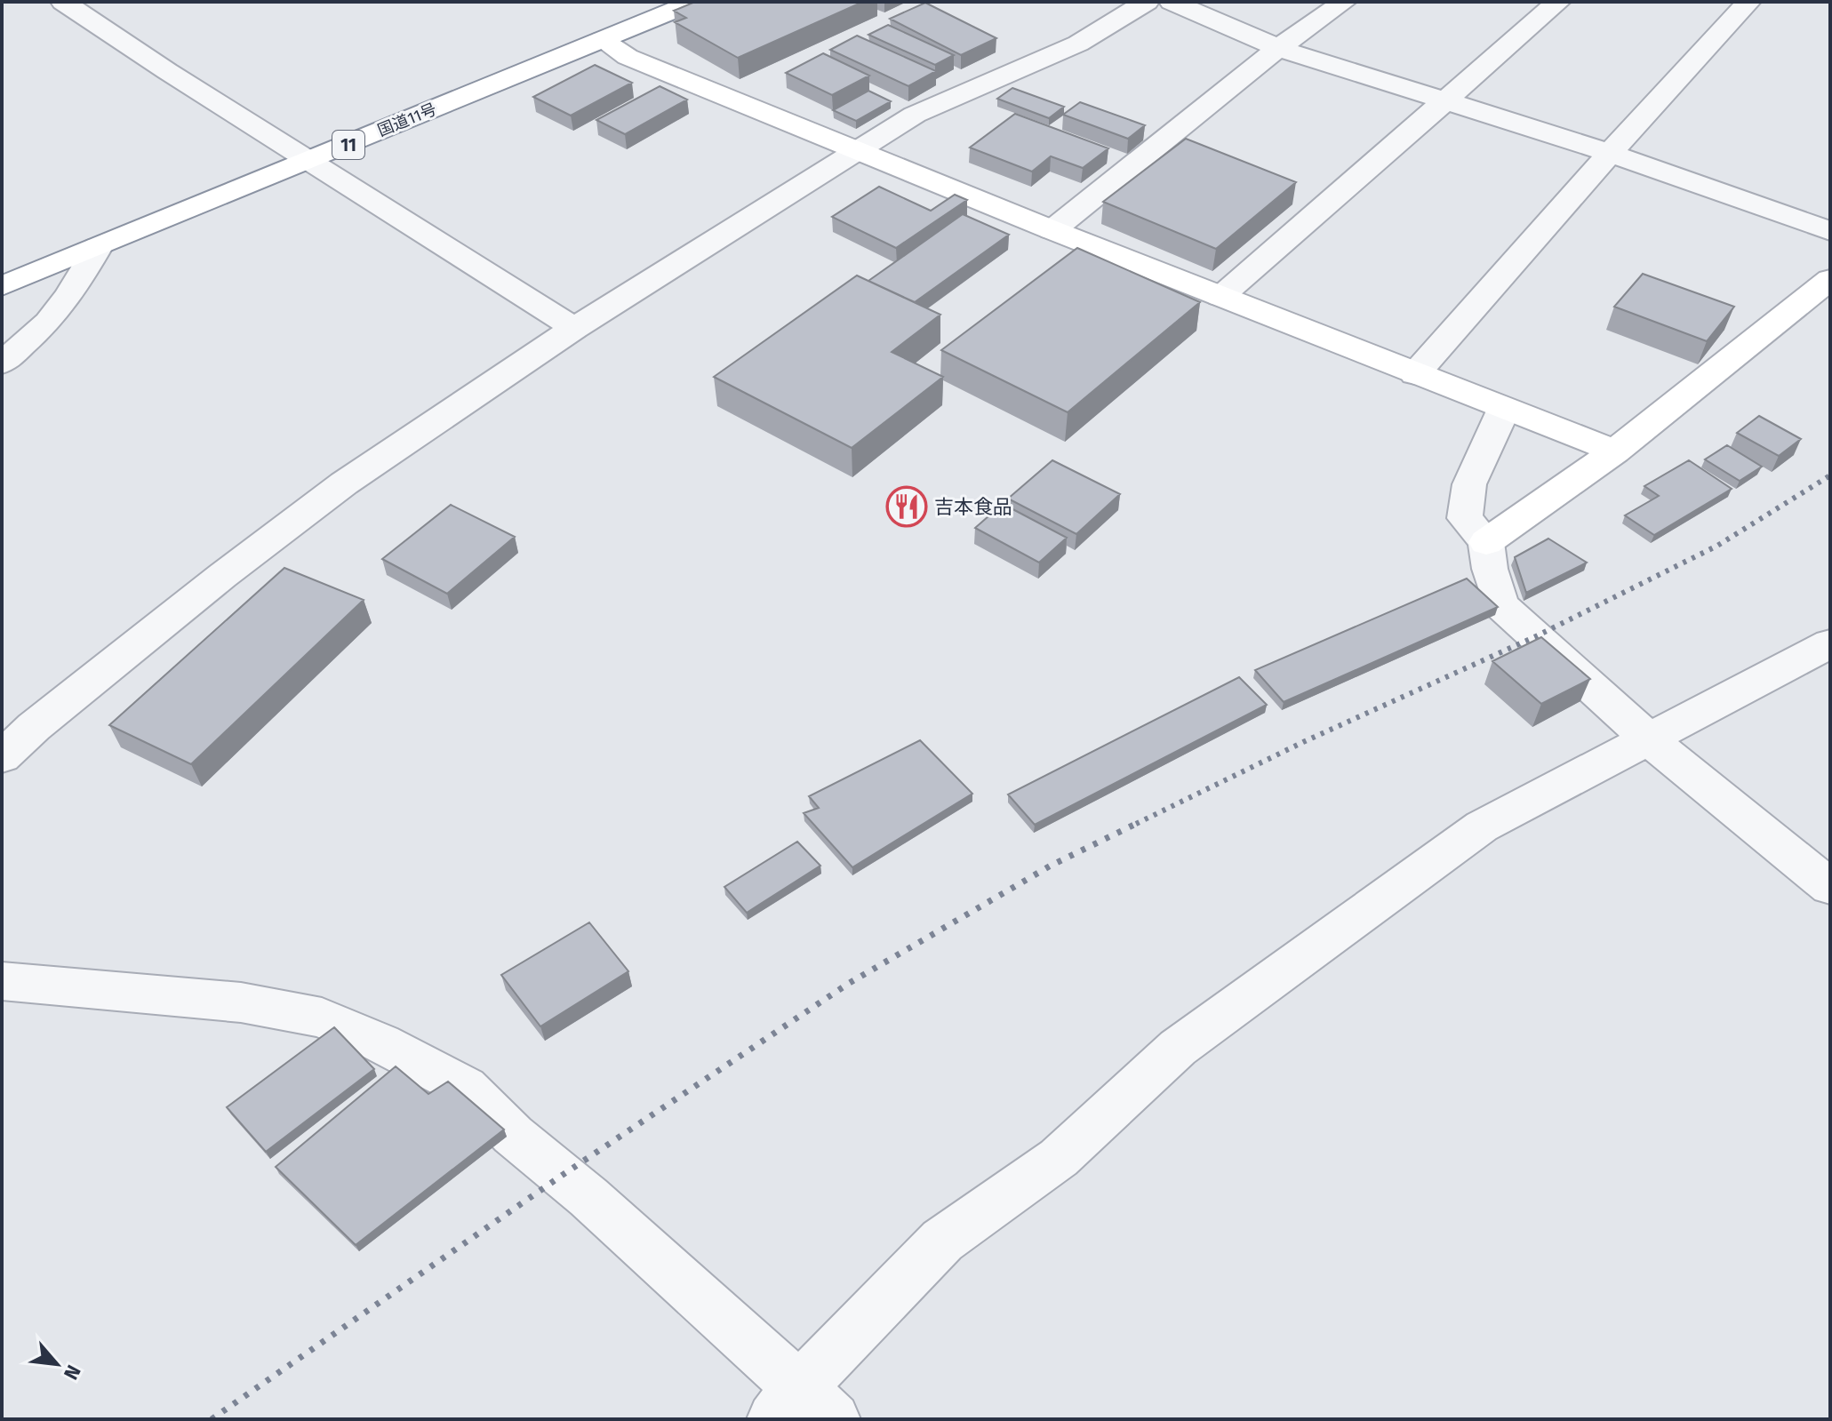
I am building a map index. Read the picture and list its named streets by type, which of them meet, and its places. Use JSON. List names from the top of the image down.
{
  "streets": {
    "main road": ["国道11号", "11"]
  },
  "places": {
    "restaurant": ["吉本食品"]
  },
  "north": "bottom right"
}
